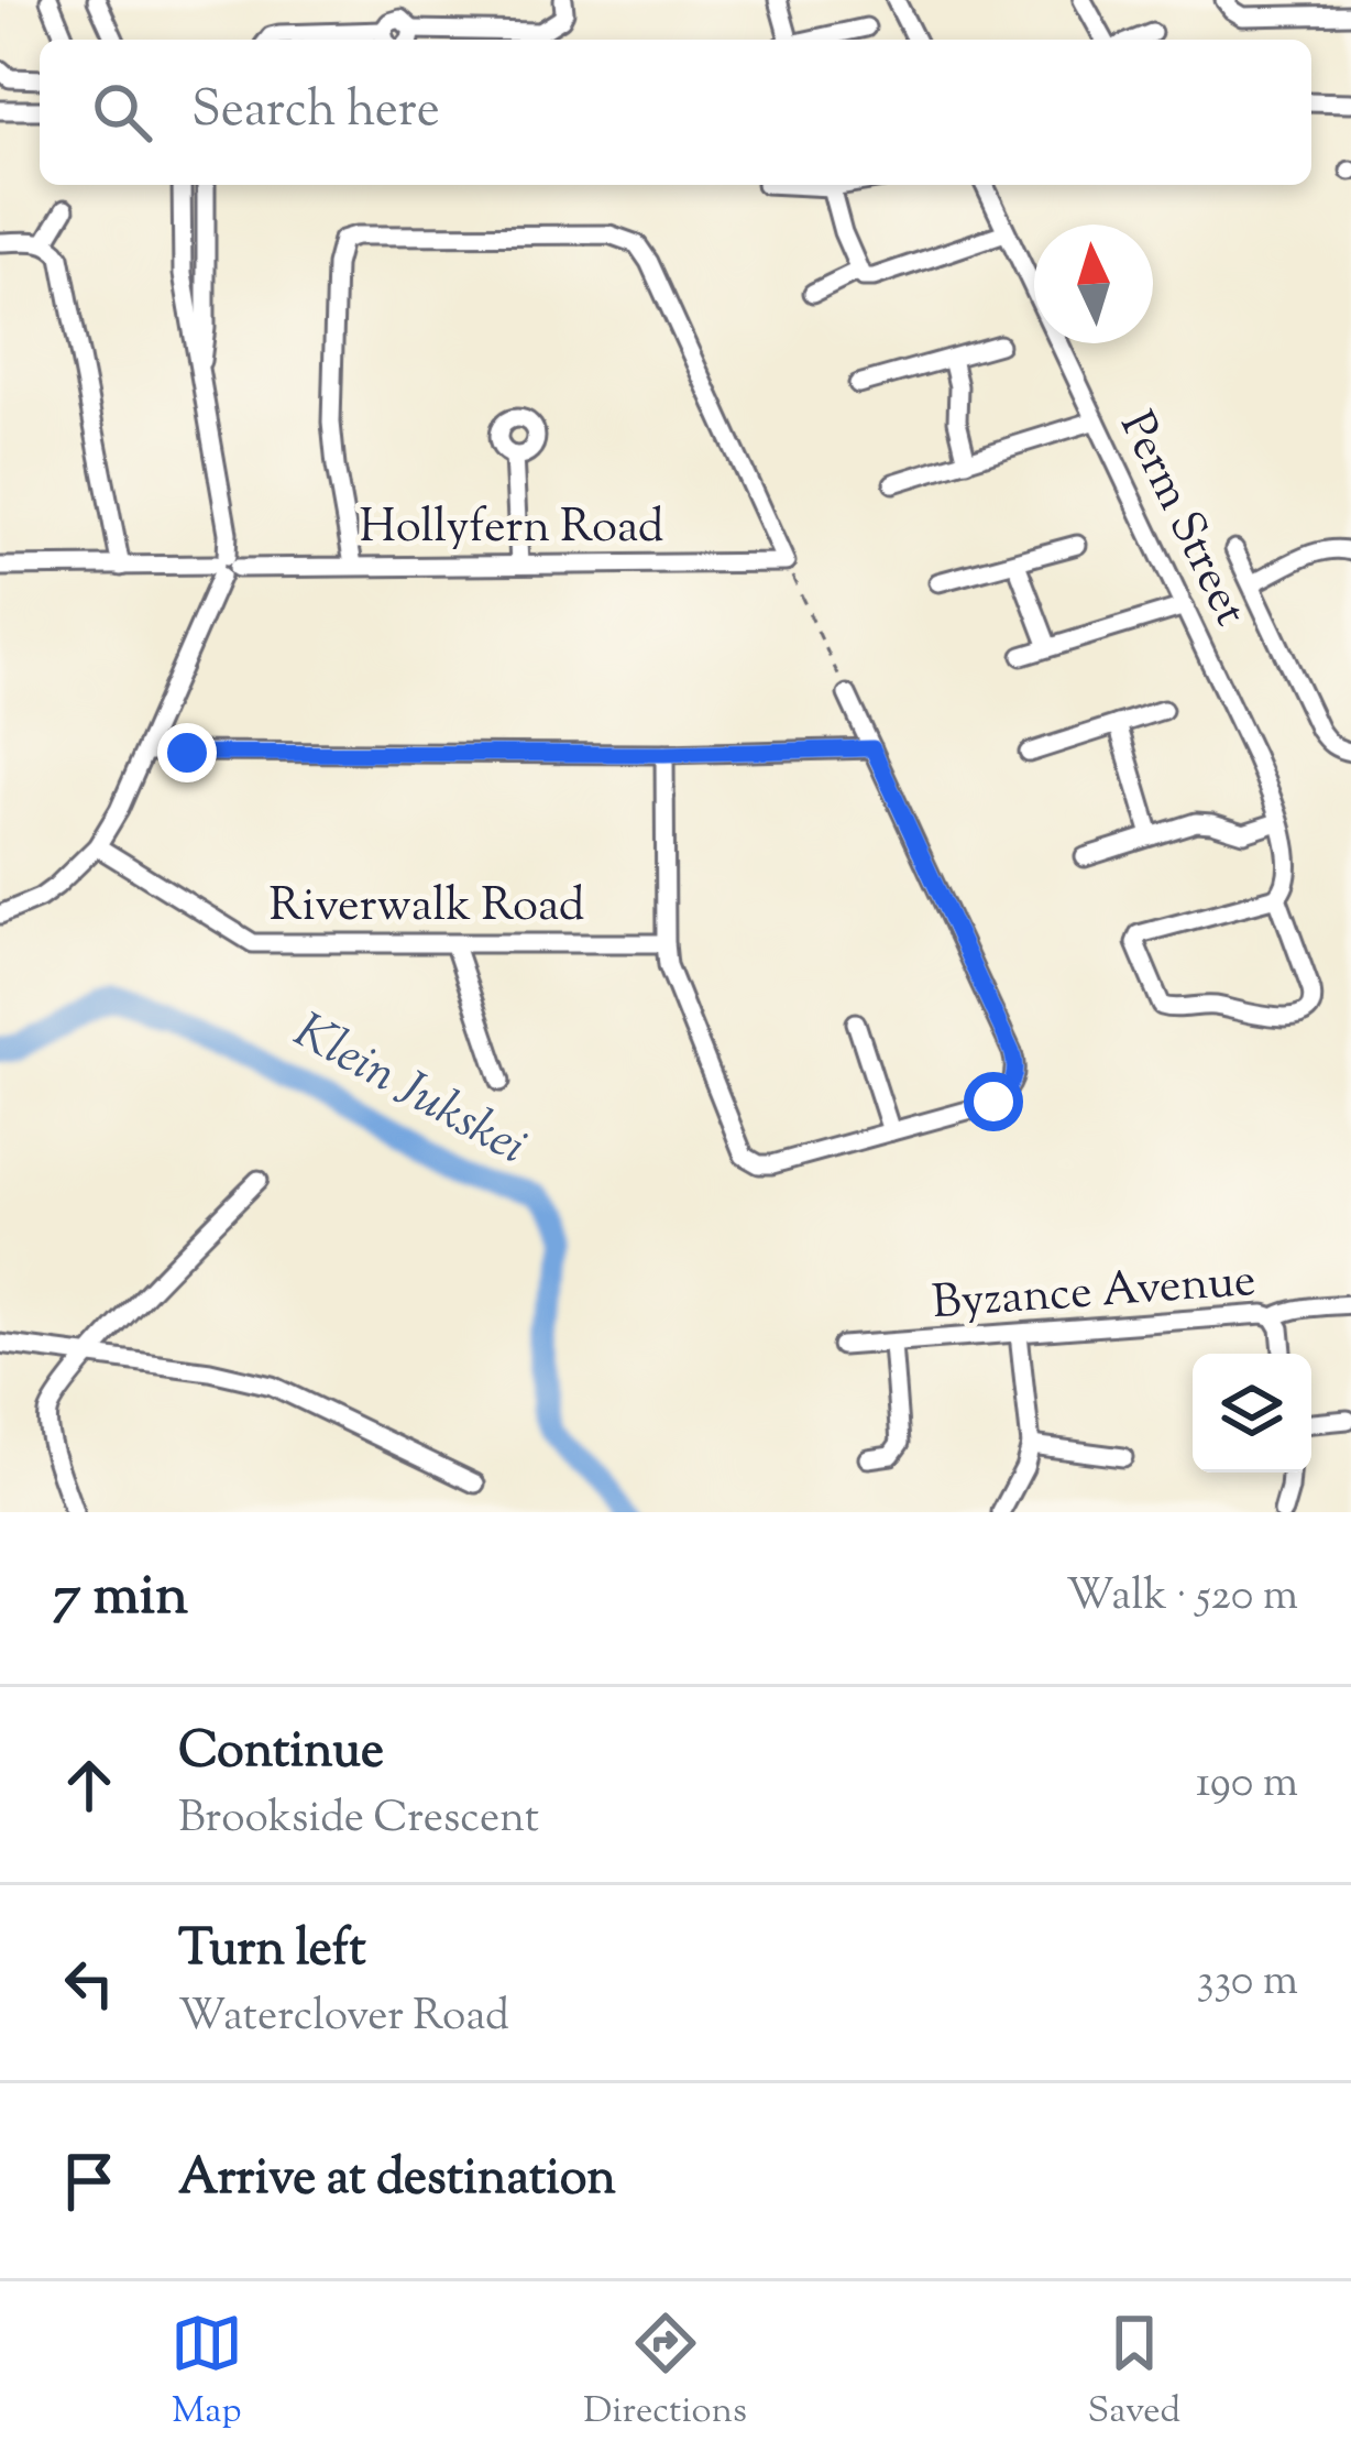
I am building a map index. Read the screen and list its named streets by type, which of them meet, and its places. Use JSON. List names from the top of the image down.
{
  "streets": {
    "street": [
      "Perm Street",
      "Hollyfern Road",
      "Riverwalk Road",
      "Byzance Avenue"
    ]
  },
  "water": ["Klein Jukskei"],
  "north": "top",
  "page": {
    "search": "Search here",
    "heading": ["7 min", "Walk · 520 m"],
    "list": [
      ["Continue", "Brookside Crescent", "190 m"],
      ["Turn left", "Waterclover Road", "330 m"],
      "Arrive at destination"
    ],
    "nav": ["Map", "Directions", "Saved"]
  }
}
